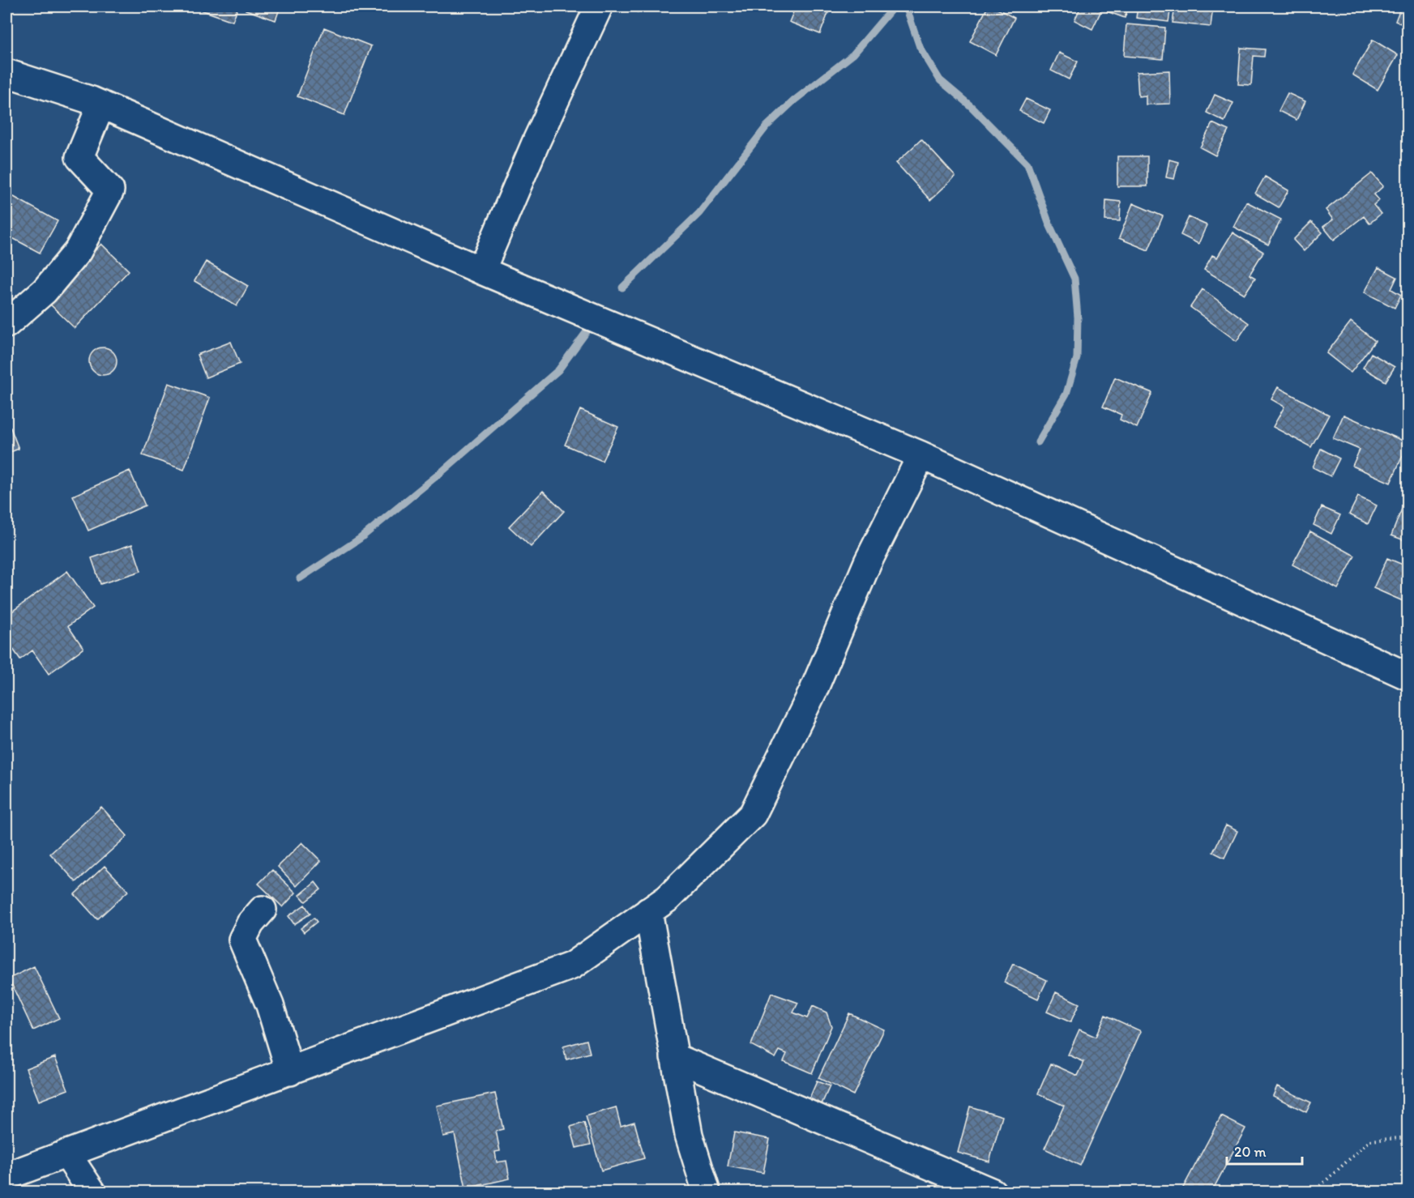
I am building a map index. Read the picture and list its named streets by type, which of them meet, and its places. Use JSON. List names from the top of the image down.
{
  "scale_bar": "20 m"
}
